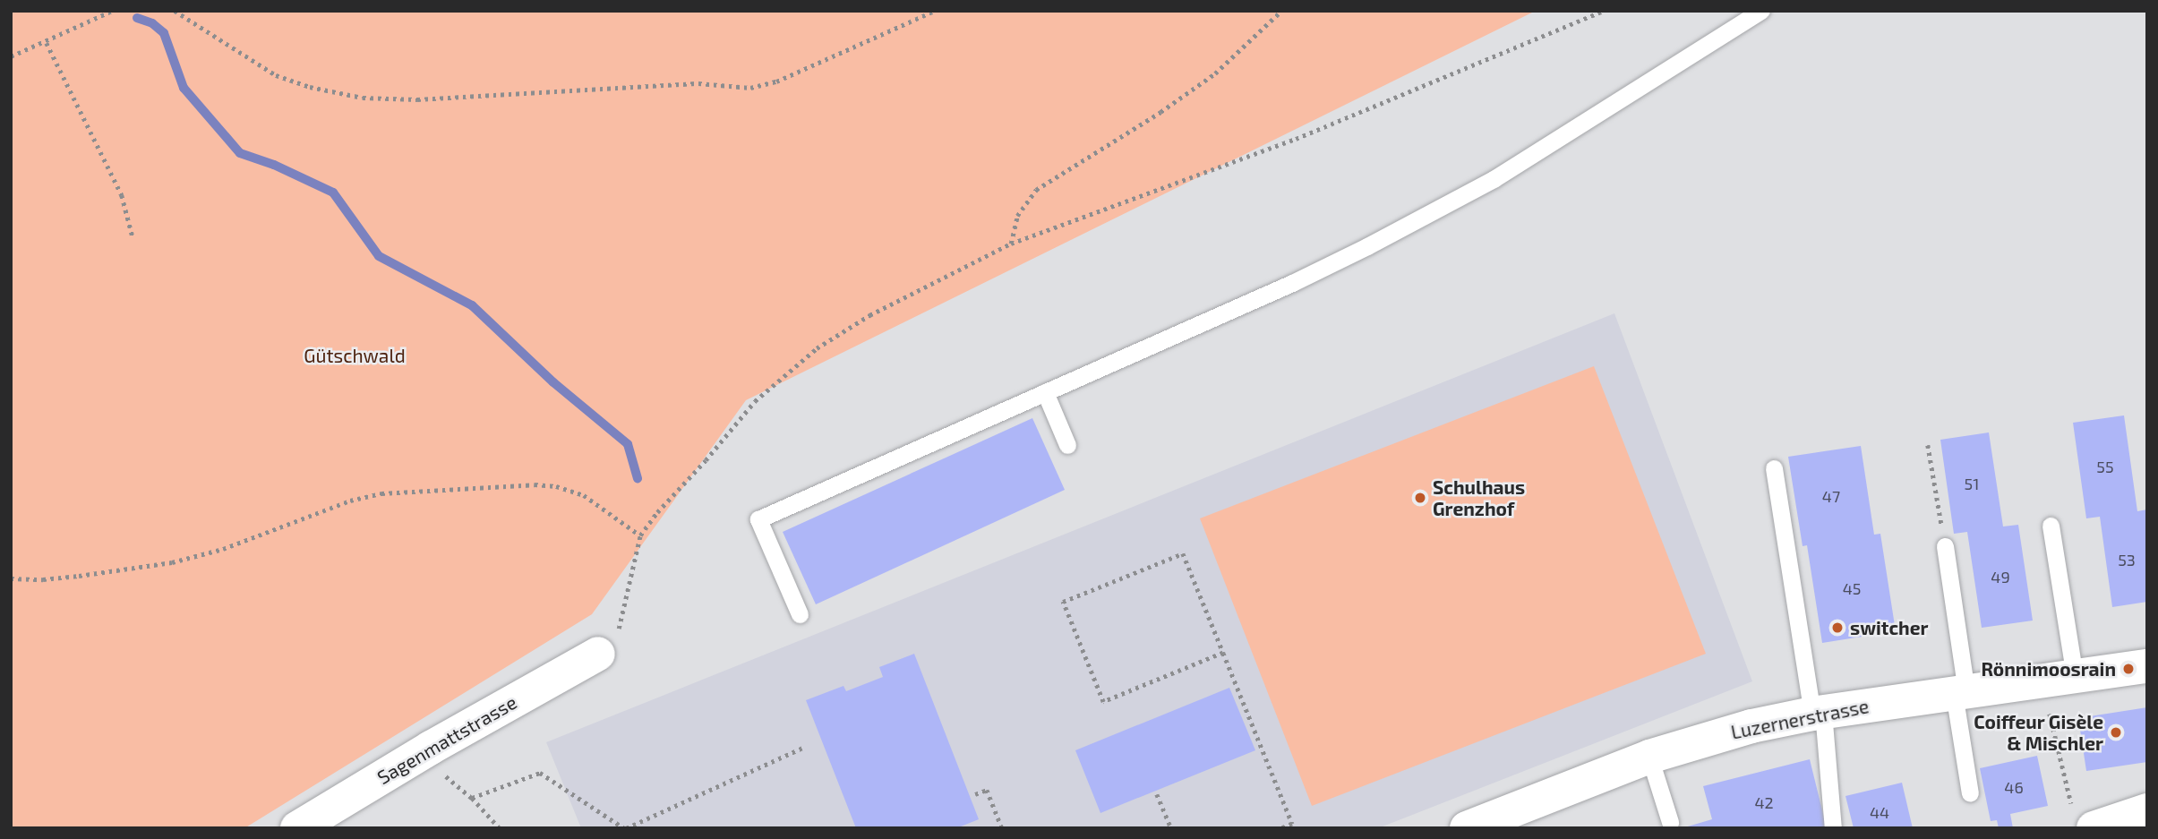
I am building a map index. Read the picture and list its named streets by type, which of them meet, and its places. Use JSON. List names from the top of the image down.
{
  "streets": {
    "main road": ["Luzernerstrasse", "Sagenmattstrasse"]
  },
  "parks": ["Gütschwald"],
  "places": [
    "Schulhaus Grenzhof",
    "switcher",
    "Rönnimoosrain",
    "Coiffeur Gisèle & Mischler"
  ],
  "house_numbers": [
    "55",
    "51",
    "47",
    "53",
    "49",
    "45",
    "46",
    "42",
    "44"
  ]
}
